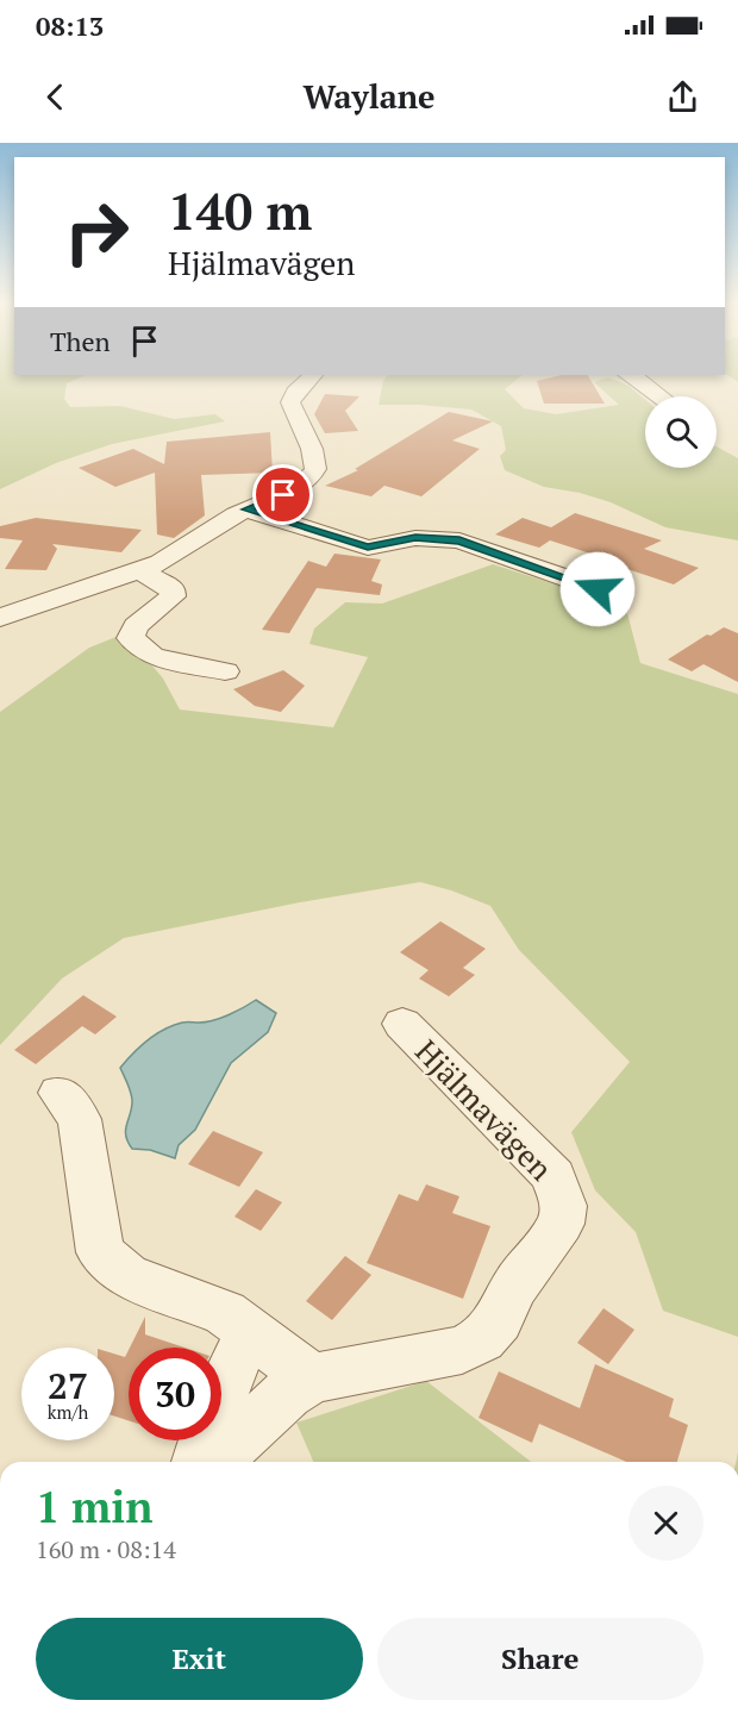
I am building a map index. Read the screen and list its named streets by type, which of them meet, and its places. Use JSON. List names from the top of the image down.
{
  "streets": {
    "street": ["Hjälmavägen"]
  },
  "page": {
    "status": "08:13",
    "header": "Waylane",
    "turn": ["140 m", "Hjälmavägen"],
    "then": "Then",
    "speed": "27 km/h",
    "limit": "30",
    "heading": ["1 min", "160 m · 08:14"],
    "buttons": ["Exit", "Share"]
  }
}
